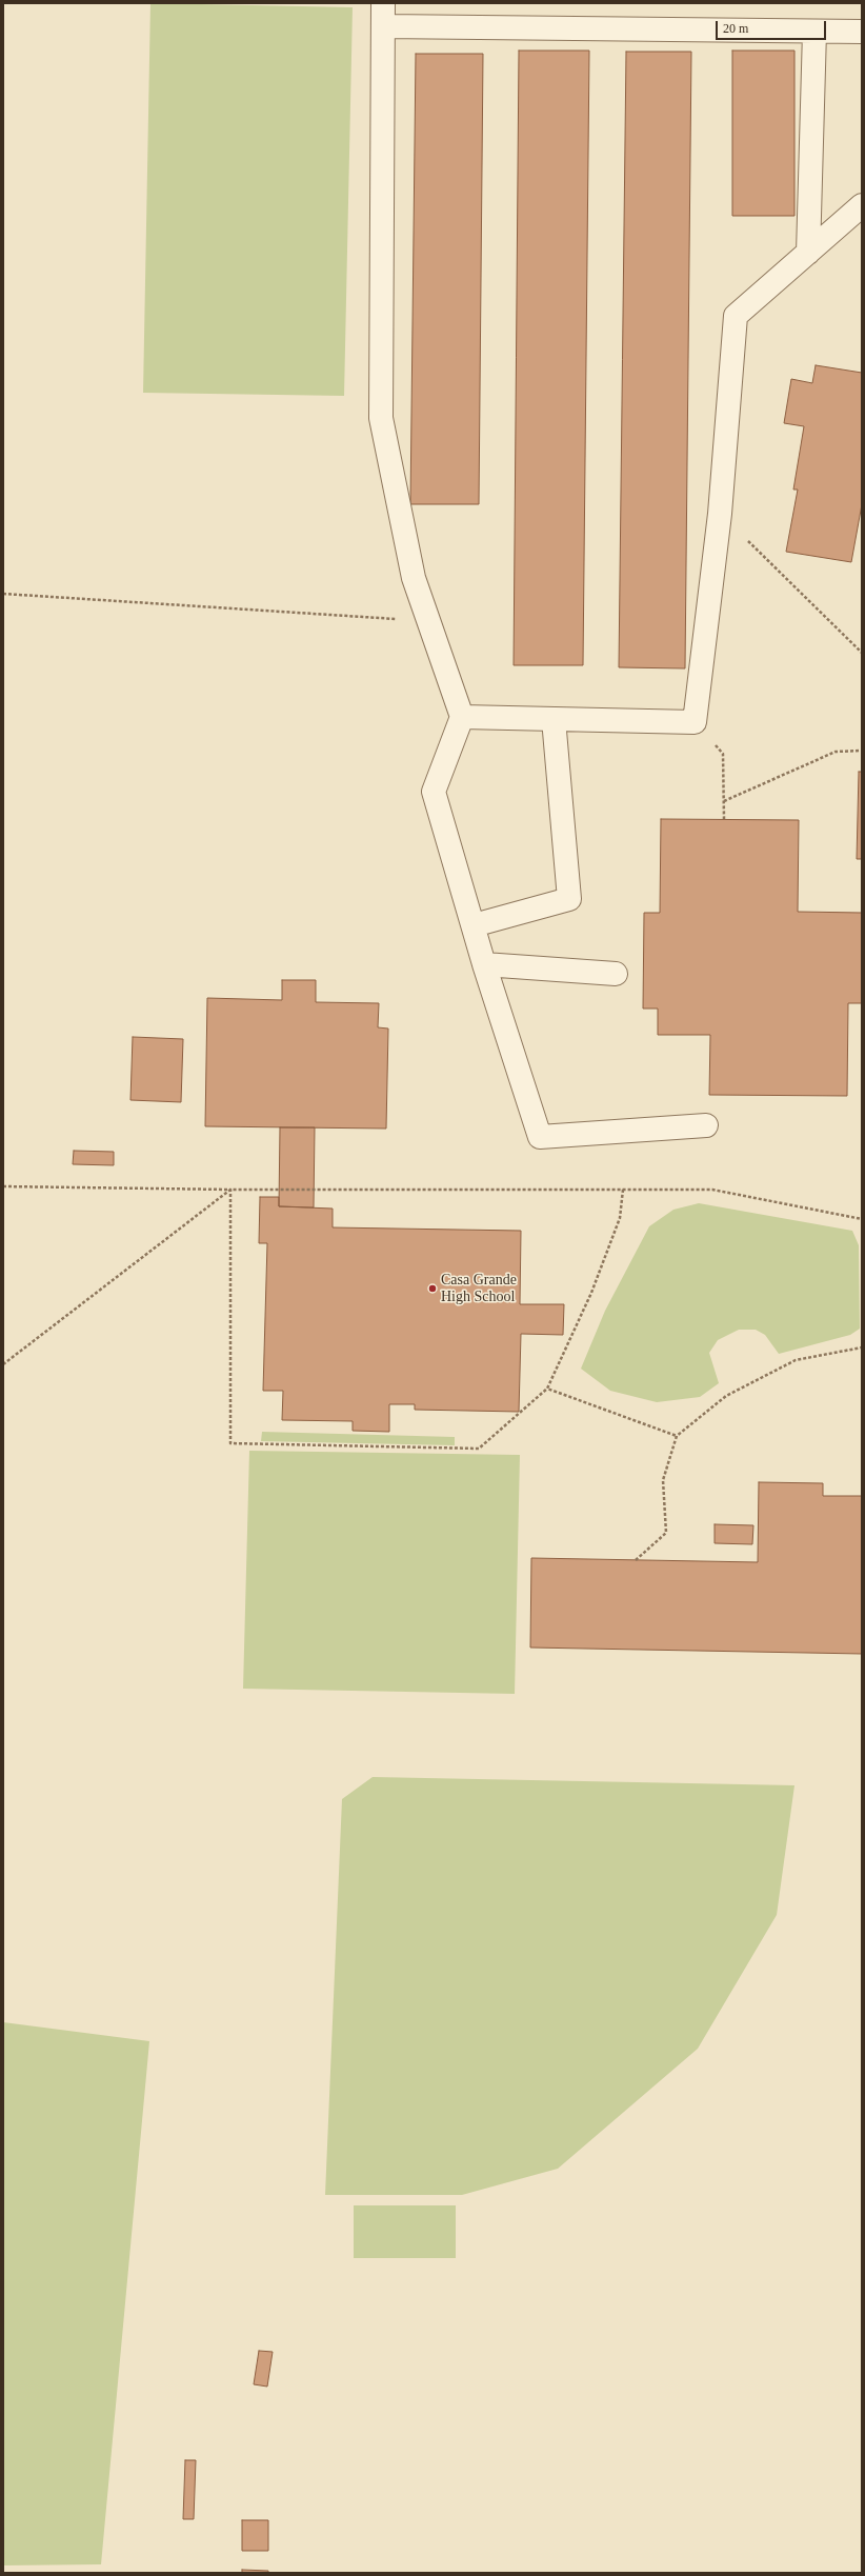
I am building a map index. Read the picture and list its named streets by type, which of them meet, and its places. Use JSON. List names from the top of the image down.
{
  "places": ["Casa Grande High School"],
  "scale_bar": "20 m"
}
